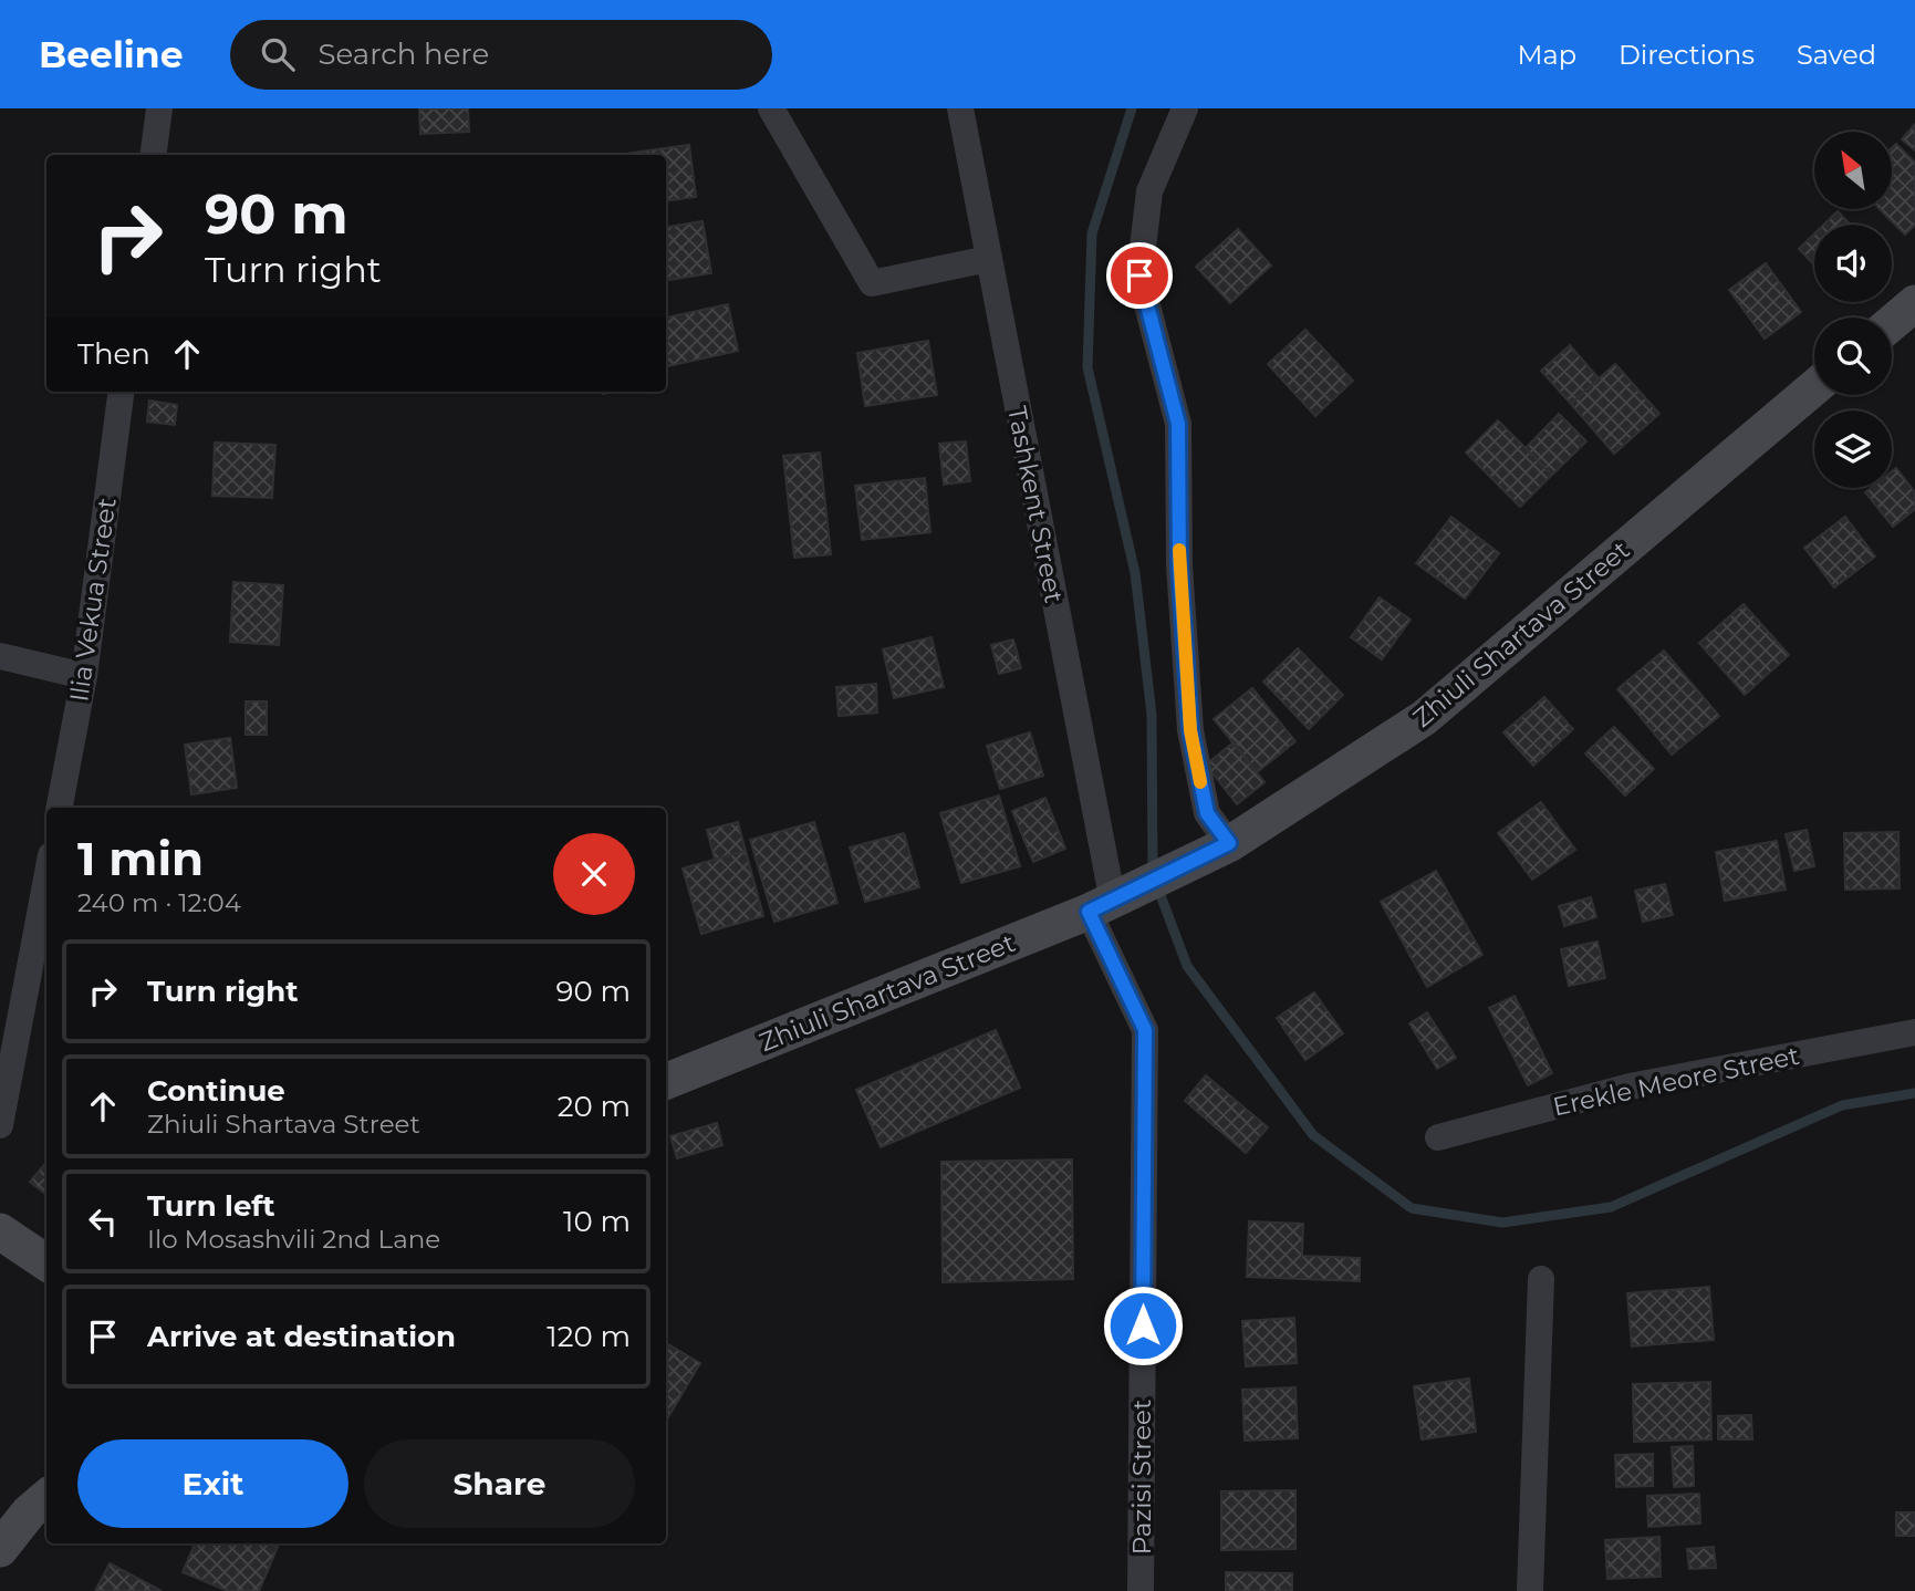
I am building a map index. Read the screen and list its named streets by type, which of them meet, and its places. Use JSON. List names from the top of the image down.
{
  "streets": {
    "street": [
      "Tashkent Street",
      "Ilia Vekua Street",
      "Zhiuli Shartava Street",
      "Erekle Meore Street",
      "Pazisi Street"
    ]
  },
  "crossings": [
    ["Tashkent Street", "Zhiuli Shartava Street"],
    ["Tashkent Street", "Pazisi Street"],
    ["Zhiuli Shartava Street", "Pazisi Street"]
  ],
  "north": "top left",
  "page": {
    "header": "Beeline",
    "search": "Search here",
    "nav": ["Map", "Directions", "Saved"],
    "turn": ["90 m", "Turn right"],
    "then": "Then",
    "heading": ["1 min", "240 m · 12:04"],
    "list": [
      {
        "name": "Turn right",
        "value": "90 m"
      },
      {
        "name": "Continue",
        "note": "Zhiuli Shartava Street",
        "value": "20 m"
      },
      {
        "name": "Turn left",
        "note": "Ilo Mosashvili 2nd Lane",
        "value": "10 m"
      },
      {
        "name": "Arrive at destination",
        "value": "120 m"
      }
    ],
    "buttons": ["Exit", "Share"]
  }
}
